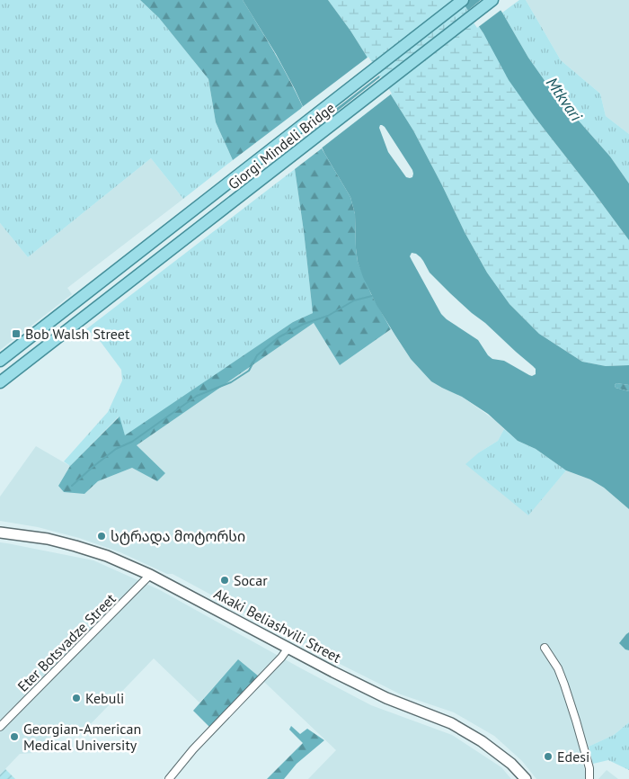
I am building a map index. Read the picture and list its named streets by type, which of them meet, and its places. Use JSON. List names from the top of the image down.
{
  "streets": {
    "main road": ["Giorgi Mindeli Bridge", "Akaki Beliashvili Street"],
    "street": ["Eter Botsvadze Street"]
  },
  "crossings": [
    ["Akaki Beliashvili Street", "Eter Botsvadze Street"]
  ],
  "water": ["Mtkvari"],
  "places": {
    "transit": ["Bob Walsh Street"],
    "other": [
      "სტრადა მოტორსი",
      "Socar",
      "Kebuli",
      "Georgian-American Medical University",
      "Edesi"
    ]
  }
}
